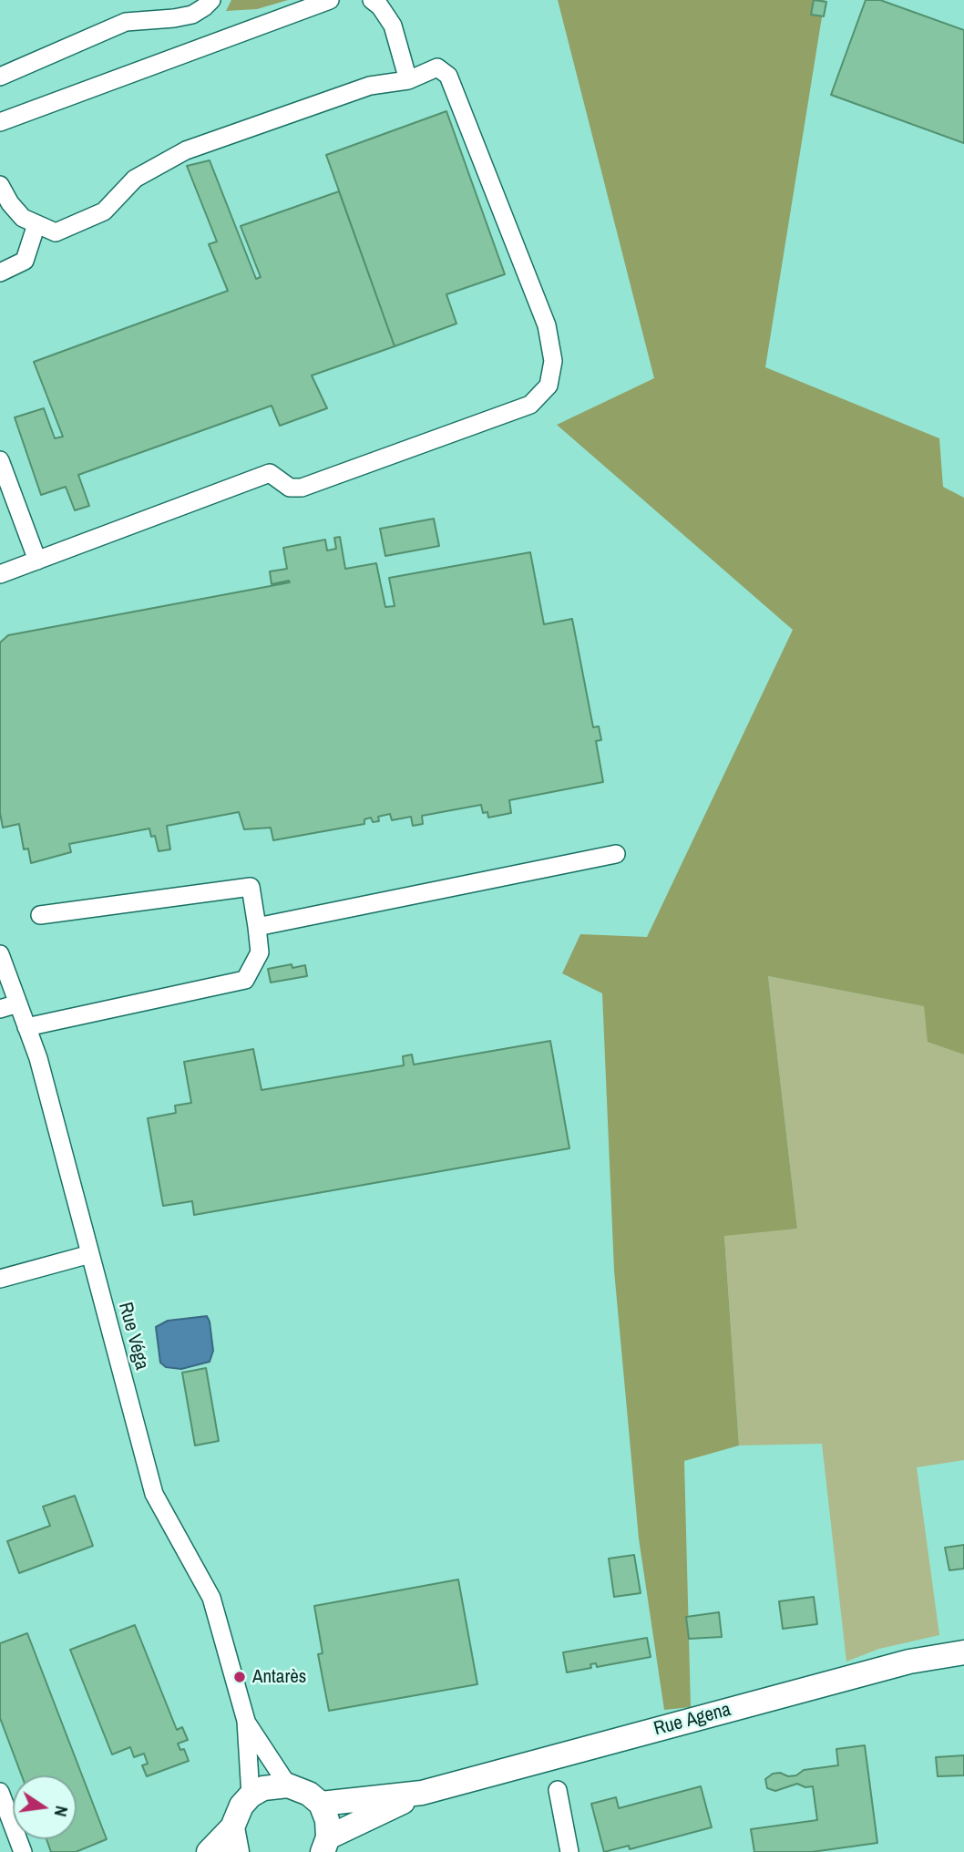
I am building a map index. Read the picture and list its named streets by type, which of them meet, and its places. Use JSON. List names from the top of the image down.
{
  "streets": {
    "main road": ["Rue Agena"],
    "street": ["Rue Véga"]
  },
  "places": ["Antarès"],
  "north": "right"
}
